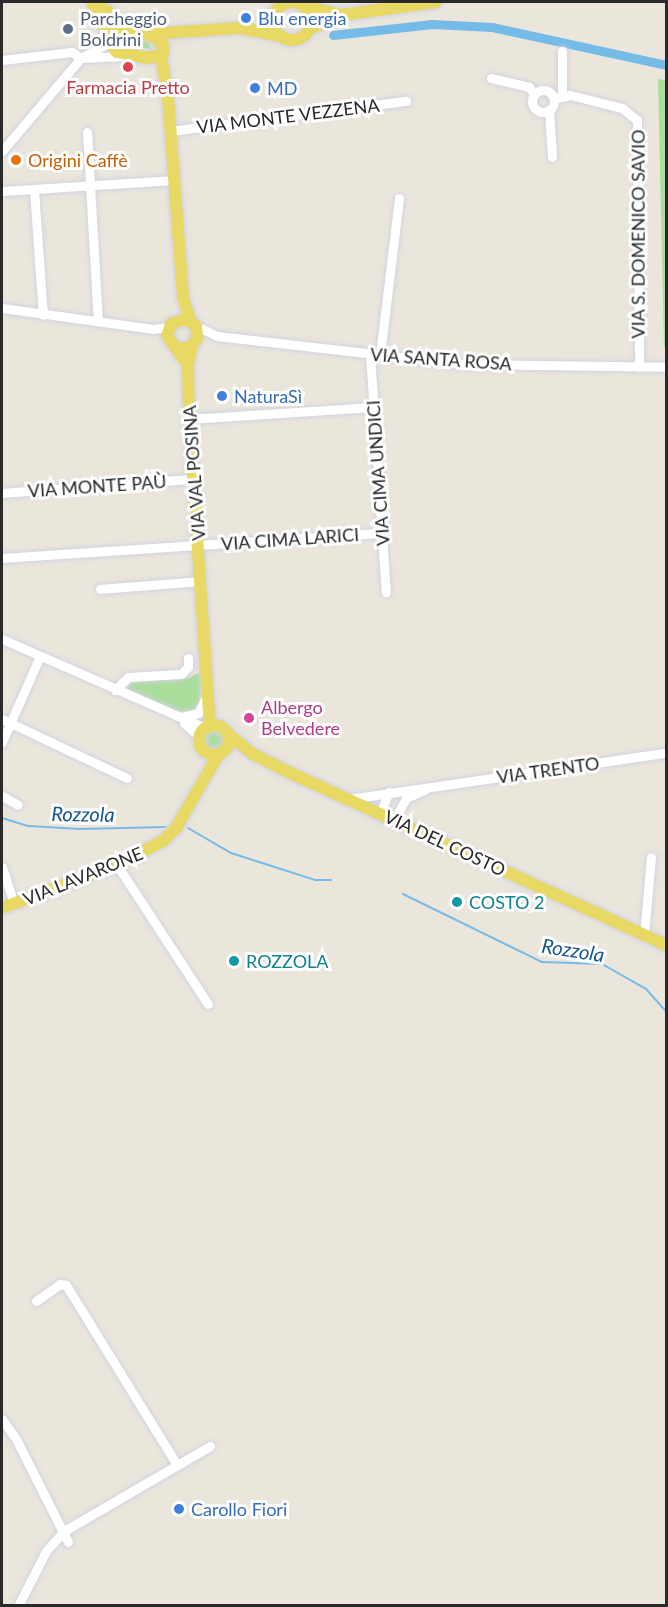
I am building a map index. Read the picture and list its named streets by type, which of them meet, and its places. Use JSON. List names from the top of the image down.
{
  "streets": {
    "main road": ["VIA VAL POSINA", "VIA DEL COSTO", "VIA LAVARONE"],
    "street": [
      "VIA MONTE VEZZENA",
      "VIA S. DOMENICO SAVIO",
      "VIA SANTA ROSA",
      "VIA CIMA UNDICI",
      "VIA MONTE PAÙ",
      "VIA CIMA LARICI",
      "VIA TRENTO"
    ]
  },
  "crossings": [
    ["VIA MONTE VEZZENA", "VIA VAL POSINA"],
    ["VIA S. DOMENICO SAVIO", "VIA SANTA ROSA"],
    ["VIA SANTA ROSA", "VIA VAL POSINA"],
    ["VIA SANTA ROSA", "VIA CIMA UNDICI"],
    ["VIA VAL POSINA", "VIA MONTE PAÙ"],
    ["VIA VAL POSINA", "VIA CIMA LARICI"],
    ["VIA VAL POSINA", "VIA DEL COSTO"],
    ["VIA VAL POSINA", "VIA LAVARONE"],
    ["VIA CIMA UNDICI", "VIA CIMA LARICI"],
    ["VIA TRENTO", "VIA DEL COSTO"]
  ],
  "water": ["Rozzola"],
  "places": [
    "Blu energia",
    "Parcheggio Boldrini",
    "Farmacia Pretto",
    "MD",
    "Origini Caffè",
    "NaturaSì",
    "Albergo Belvedere",
    "COSTO 2",
    "ROZZOLA",
    "Carollo Fiori"
  ]
}
